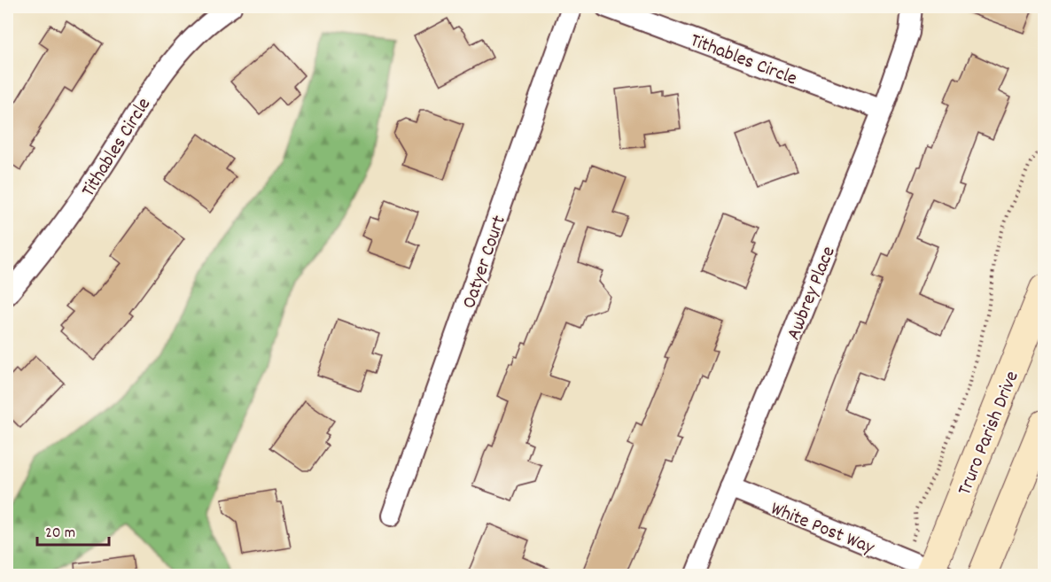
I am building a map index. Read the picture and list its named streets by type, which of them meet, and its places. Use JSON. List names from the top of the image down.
{
  "streets": {
    "street": [
      "Tithables Circle",
      "Oatyer Court",
      "Awbrey Place",
      "Truro Parish Drive",
      "White Post Way"
    ]
  },
  "crossings": [
    ["Tithables Circle", "Awbrey Place"],
    ["Awbrey Place", "White Post Way"],
    ["Truro Parish Drive", "White Post Way"]
  ],
  "scale_bar": "20 m"
}
